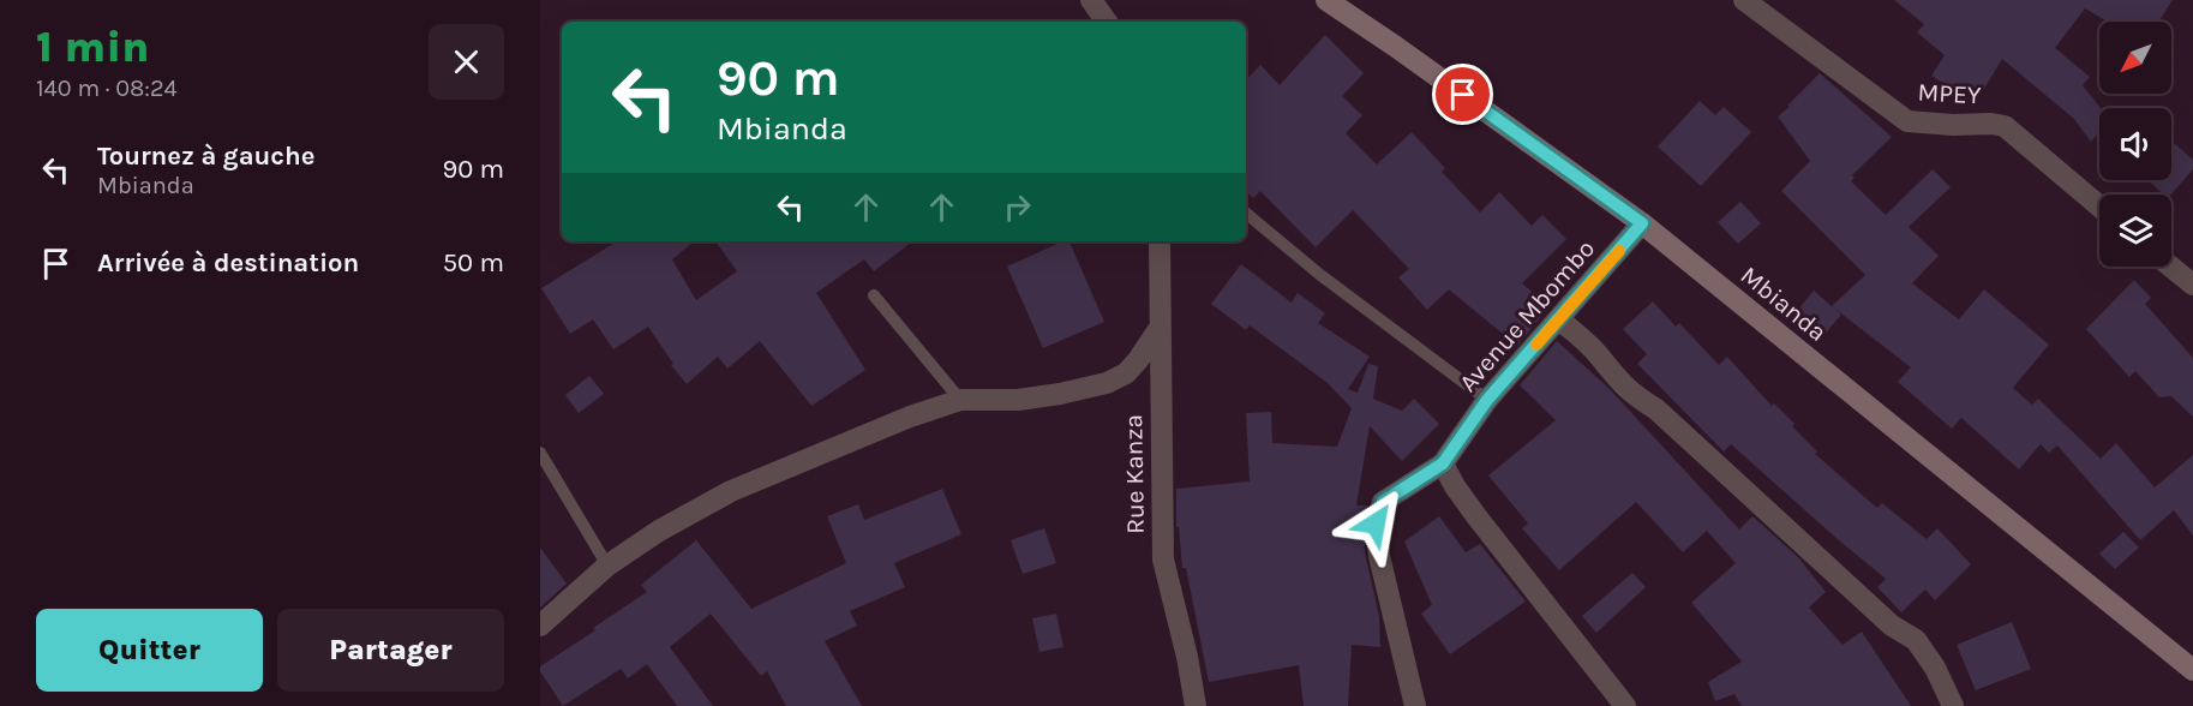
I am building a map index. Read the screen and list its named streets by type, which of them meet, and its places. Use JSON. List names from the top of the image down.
{
  "streets": {
    "street": [
      "MPEY",
      "Mbianda",
      "Avenue Mbombo",
      "Rue Kanza"
    ]
  },
  "crossings": [
    ["Mbianda", "Avenue Mbombo"]
  ],
  "north": "bottom left",
  "page": {
    "heading": ["1 min", "140 m · 08:24"],
    "turn": ["90 m", "Mbianda"],
    "list": [
      {
        "name": "Tournez à gauche",
        "note": "Mbianda",
        "value": "90 m"
      },
      {
        "name": "Arrivée à destination",
        "value": "50 m"
      }
    ],
    "buttons": ["Quitter", "Partager"]
  }
}
